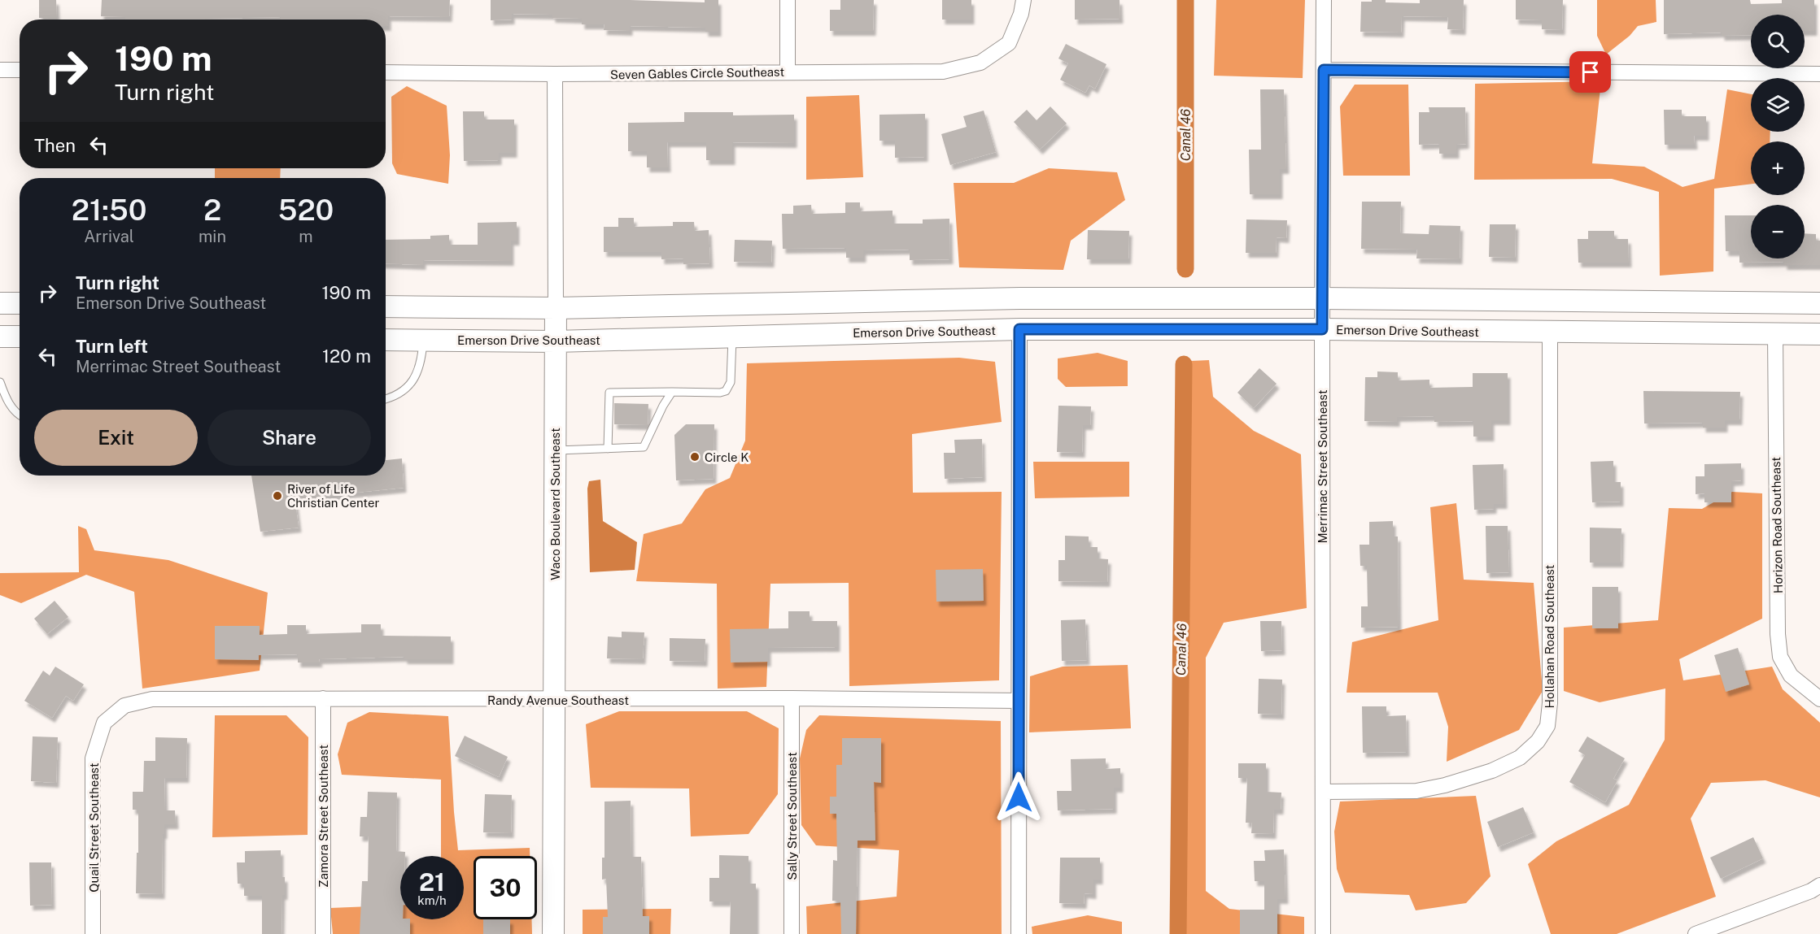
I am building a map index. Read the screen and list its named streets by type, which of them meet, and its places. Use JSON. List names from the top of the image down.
{
  "streets": {
    "street": [
      "Seven Gables Circle Southeast",
      "Emerson Drive Southeast",
      "Merrimac Street Southeast",
      "Waco Boulevard Southeast",
      "Horizon Road Southeast",
      "Hollahan Road Southeast",
      "Randy Avenue Southeast",
      "Zamora Street Southeast",
      "Sally Street Southeast",
      "Quail Street Southeast"
    ]
  },
  "crossings": [
    ["Seven Gables Circle Southeast", "Waco Boulevard Southeast"],
    ["Emerson Drive Southeast", "Merrimac Street Southeast"],
    ["Emerson Drive Southeast", "Waco Boulevard Southeast"],
    ["Emerson Drive Southeast", "Horizon Road Southeast"],
    ["Emerson Drive Southeast", "Hollahan Road Southeast"],
    ["Merrimac Street Southeast", "Hollahan Road Southeast"],
    ["Waco Boulevard Southeast", "Randy Avenue Southeast"],
    ["Randy Avenue Southeast", "Zamora Street Southeast"],
    ["Randy Avenue Southeast", "Sally Street Southeast"],
    ["Randy Avenue Southeast", "Quail Street Southeast"]
  ],
  "water": ["Canal 46"],
  "places": ["Circle K", "River of Life Christian Center"],
  "page": {
    "map_buttons": ["+", "−"],
    "turn": ["190 m", "Turn right"],
    "then": "Then",
    "eta": [
      "21:50",
      "Arrival",
      "2",
      "min",
      "520",
      "m"
    ],
    "list": [
      {
        "name": "Turn right",
        "note": "Emerson Drive Southeast",
        "value": "190 m"
      },
      {
        "name": "Turn left",
        "note": "Merrimac Street Southeast",
        "value": "120 m"
      }
    ],
    "buttons": ["Exit", "Share"],
    "speed": "21 km/h",
    "limit": "30"
  }
}
